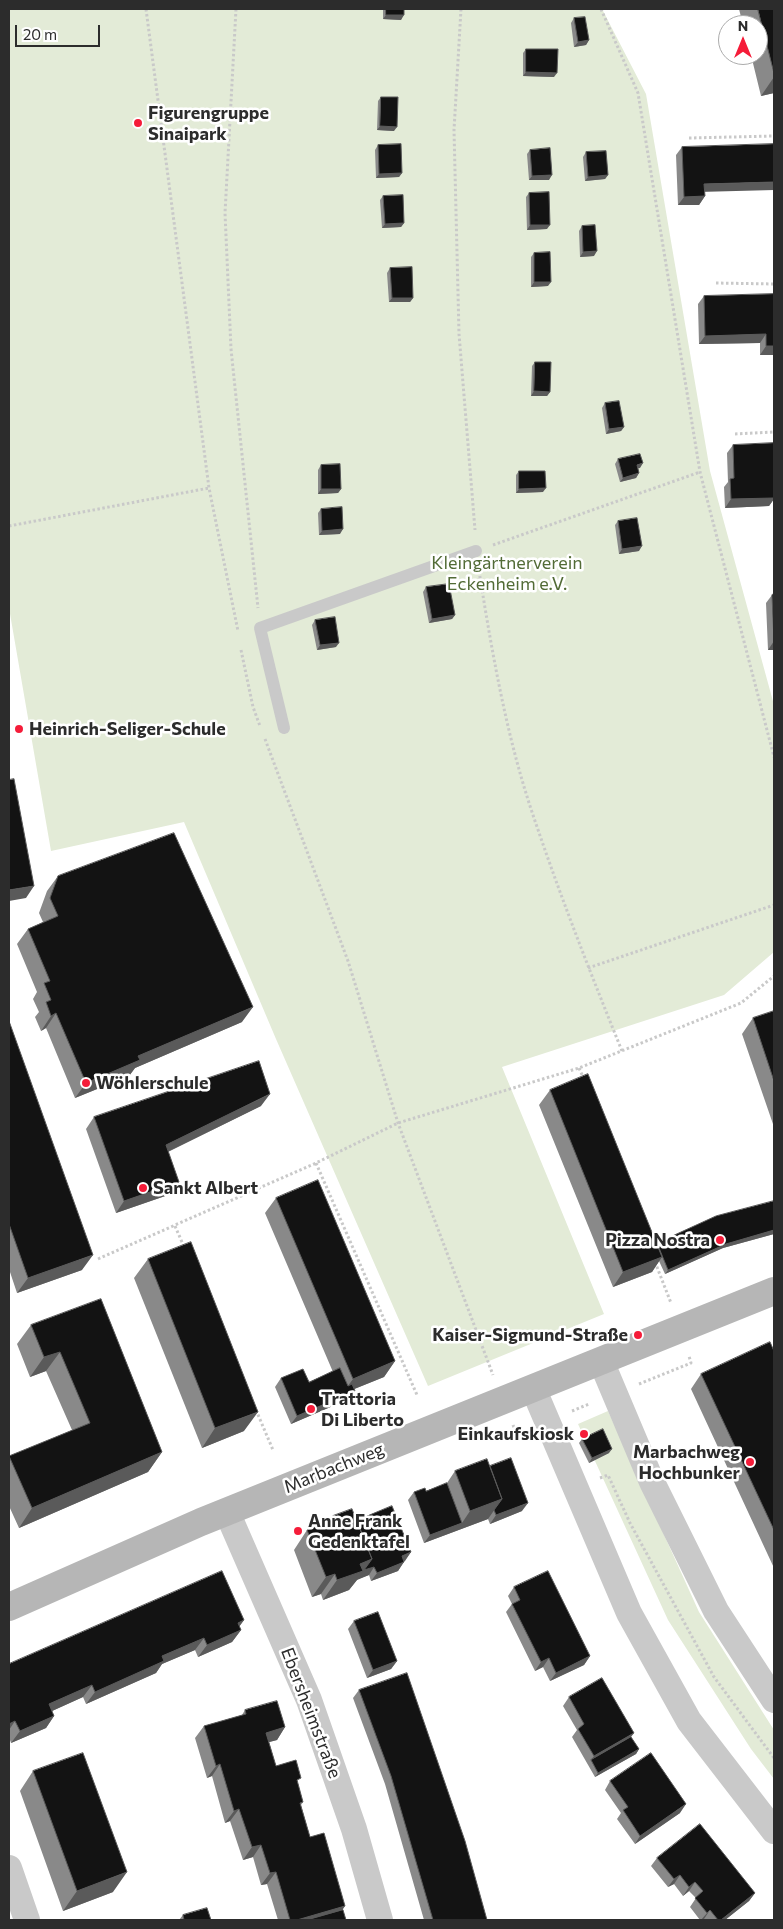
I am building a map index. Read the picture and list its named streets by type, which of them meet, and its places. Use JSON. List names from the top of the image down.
{
  "streets": {
    "main road": ["Marbachweg"],
    "street": ["Ebersheimstraße"]
  },
  "crossings": [
    ["Marbachweg", "Ebersheimstraße"]
  ],
  "parks": ["Kleingärtnerverein Eckenheim e.V."],
  "places": [
    "Figurengruppe Sinaipark",
    "Heinrich-Seliger-Schule",
    "Wöhlerschule",
    "Sankt Albert",
    "Pizza Nostra",
    "Kaiser-Sigmund-Straße",
    "Trattoria Di Liberto",
    "Einkaufskiosk",
    "Marbachweg Hochbunker",
    "Anne Frank Gedenktafel"
  ],
  "scale_bar": "20 m",
  "north": "top"
}
